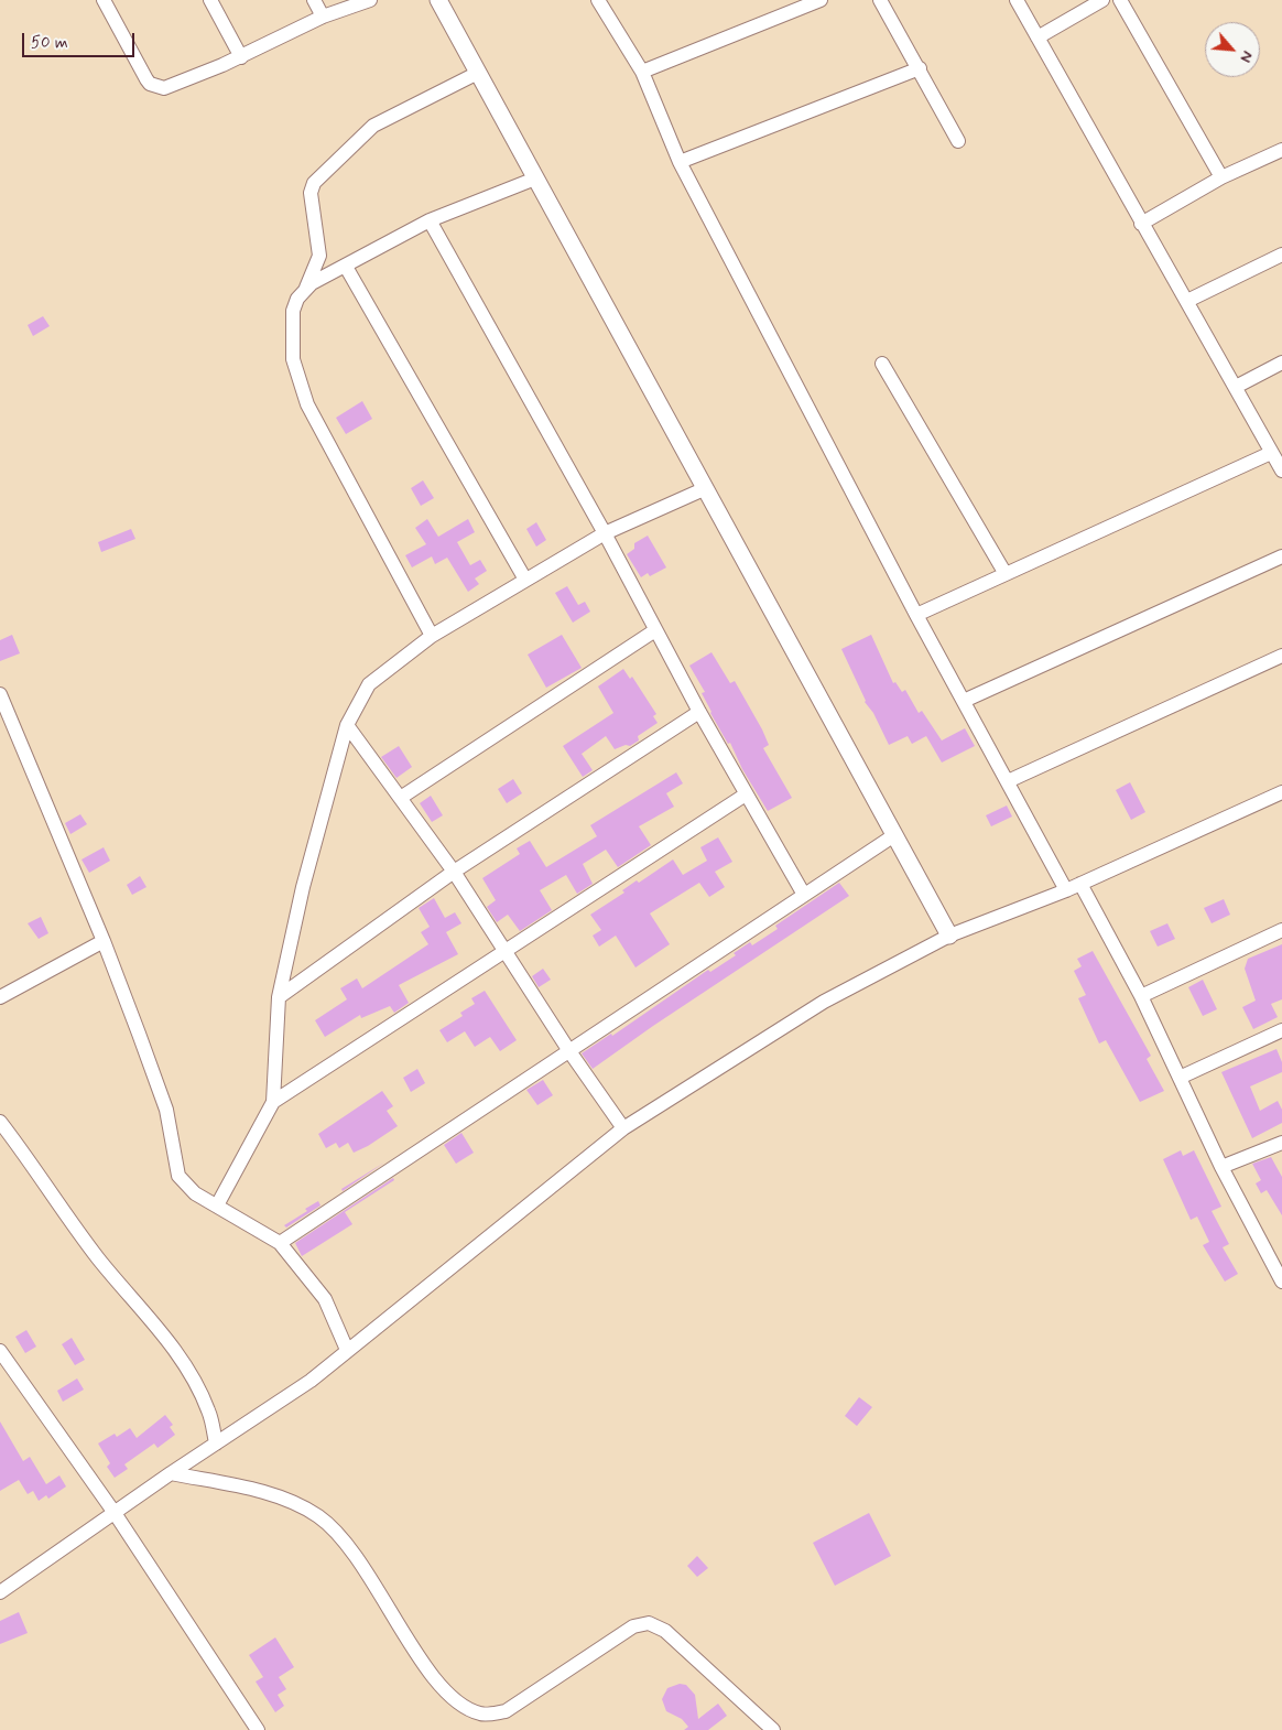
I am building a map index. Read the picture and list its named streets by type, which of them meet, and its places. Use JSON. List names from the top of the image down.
{
  "scale_bar": "50 m",
  "north": "bottom right"
}
